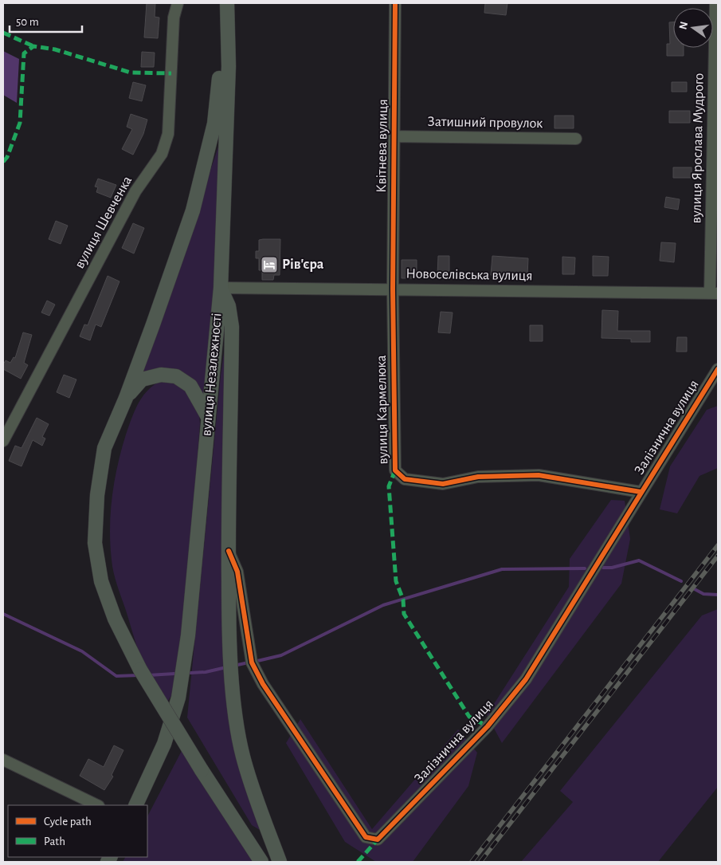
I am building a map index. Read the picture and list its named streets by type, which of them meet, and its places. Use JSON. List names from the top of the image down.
{
  "streets": {
    "main road": ["вулиця Незалежності"],
    "street": [
      "Затишний провулок",
      "Квітнева вулиця",
      "вулиця Ярослава Мудрого",
      "вулиця Шевченка",
      "Новоселівська вулиця",
      "вулиця Кармелюка",
      "Залізнична вулиця"
    ]
  },
  "crossings": [
    ["Затишний провулок", "Квітнева вулиця"],
    ["Квітнева вулиця", "Новоселівська вулиця"],
    ["Квітнева вулиця", "вулиця Кармелюка"],
    ["вулиця Ярослава Мудрого", "Новоселівська вулиця"],
    ["Новоселівська вулиця", "вулиця Незалежності"],
    ["Новоселівська вулиця", "вулиця Кармелюка"],
    ["вулиця Кармелюка", "Залізнична вулиця"]
  ],
  "places": {
    "hotel": ["Рів'єра"]
  },
  "legend": ["Cycle path", "Path"],
  "scale_bar": "50 m",
  "north": "left"
}
